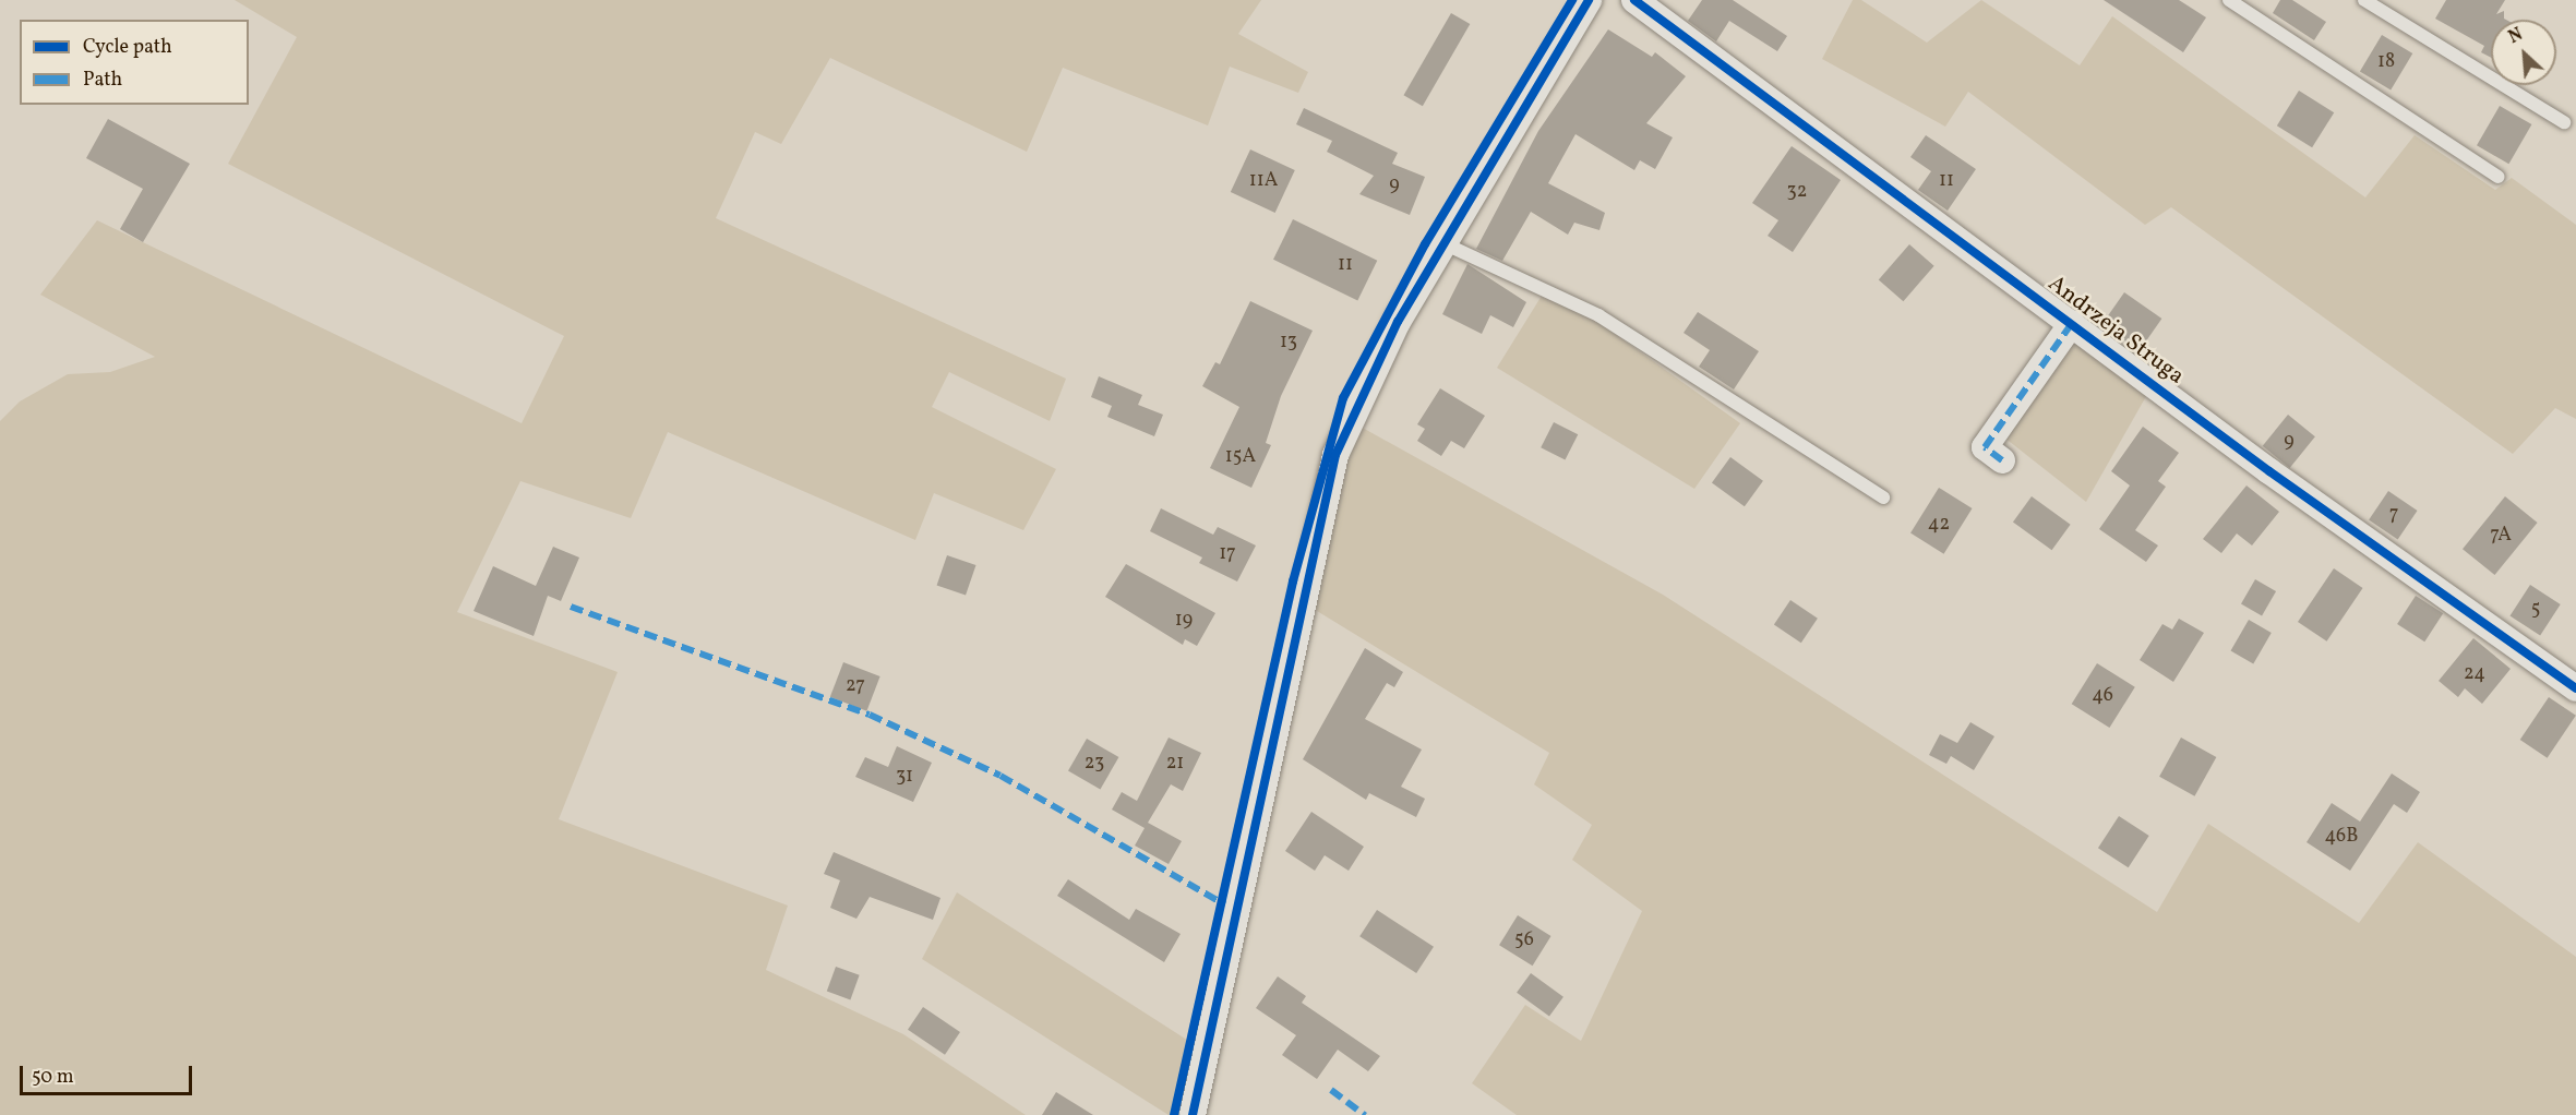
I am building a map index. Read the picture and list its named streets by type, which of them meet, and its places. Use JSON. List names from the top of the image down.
{
  "streets": {
    "street": ["Andrzeja Struga"]
  },
  "house_numbers": [
    "18",
    "11A",
    "11",
    "9",
    "32",
    "11",
    "13",
    "9",
    "15A",
    "7",
    "42",
    "7A",
    "17",
    "5",
    "19",
    "24",
    "27",
    "46",
    "23",
    "21",
    "31",
    "46B",
    "56"
  ],
  "legend": ["Cycle path", "Path"],
  "scale_bar": "50 m",
  "north": "top left"
}
